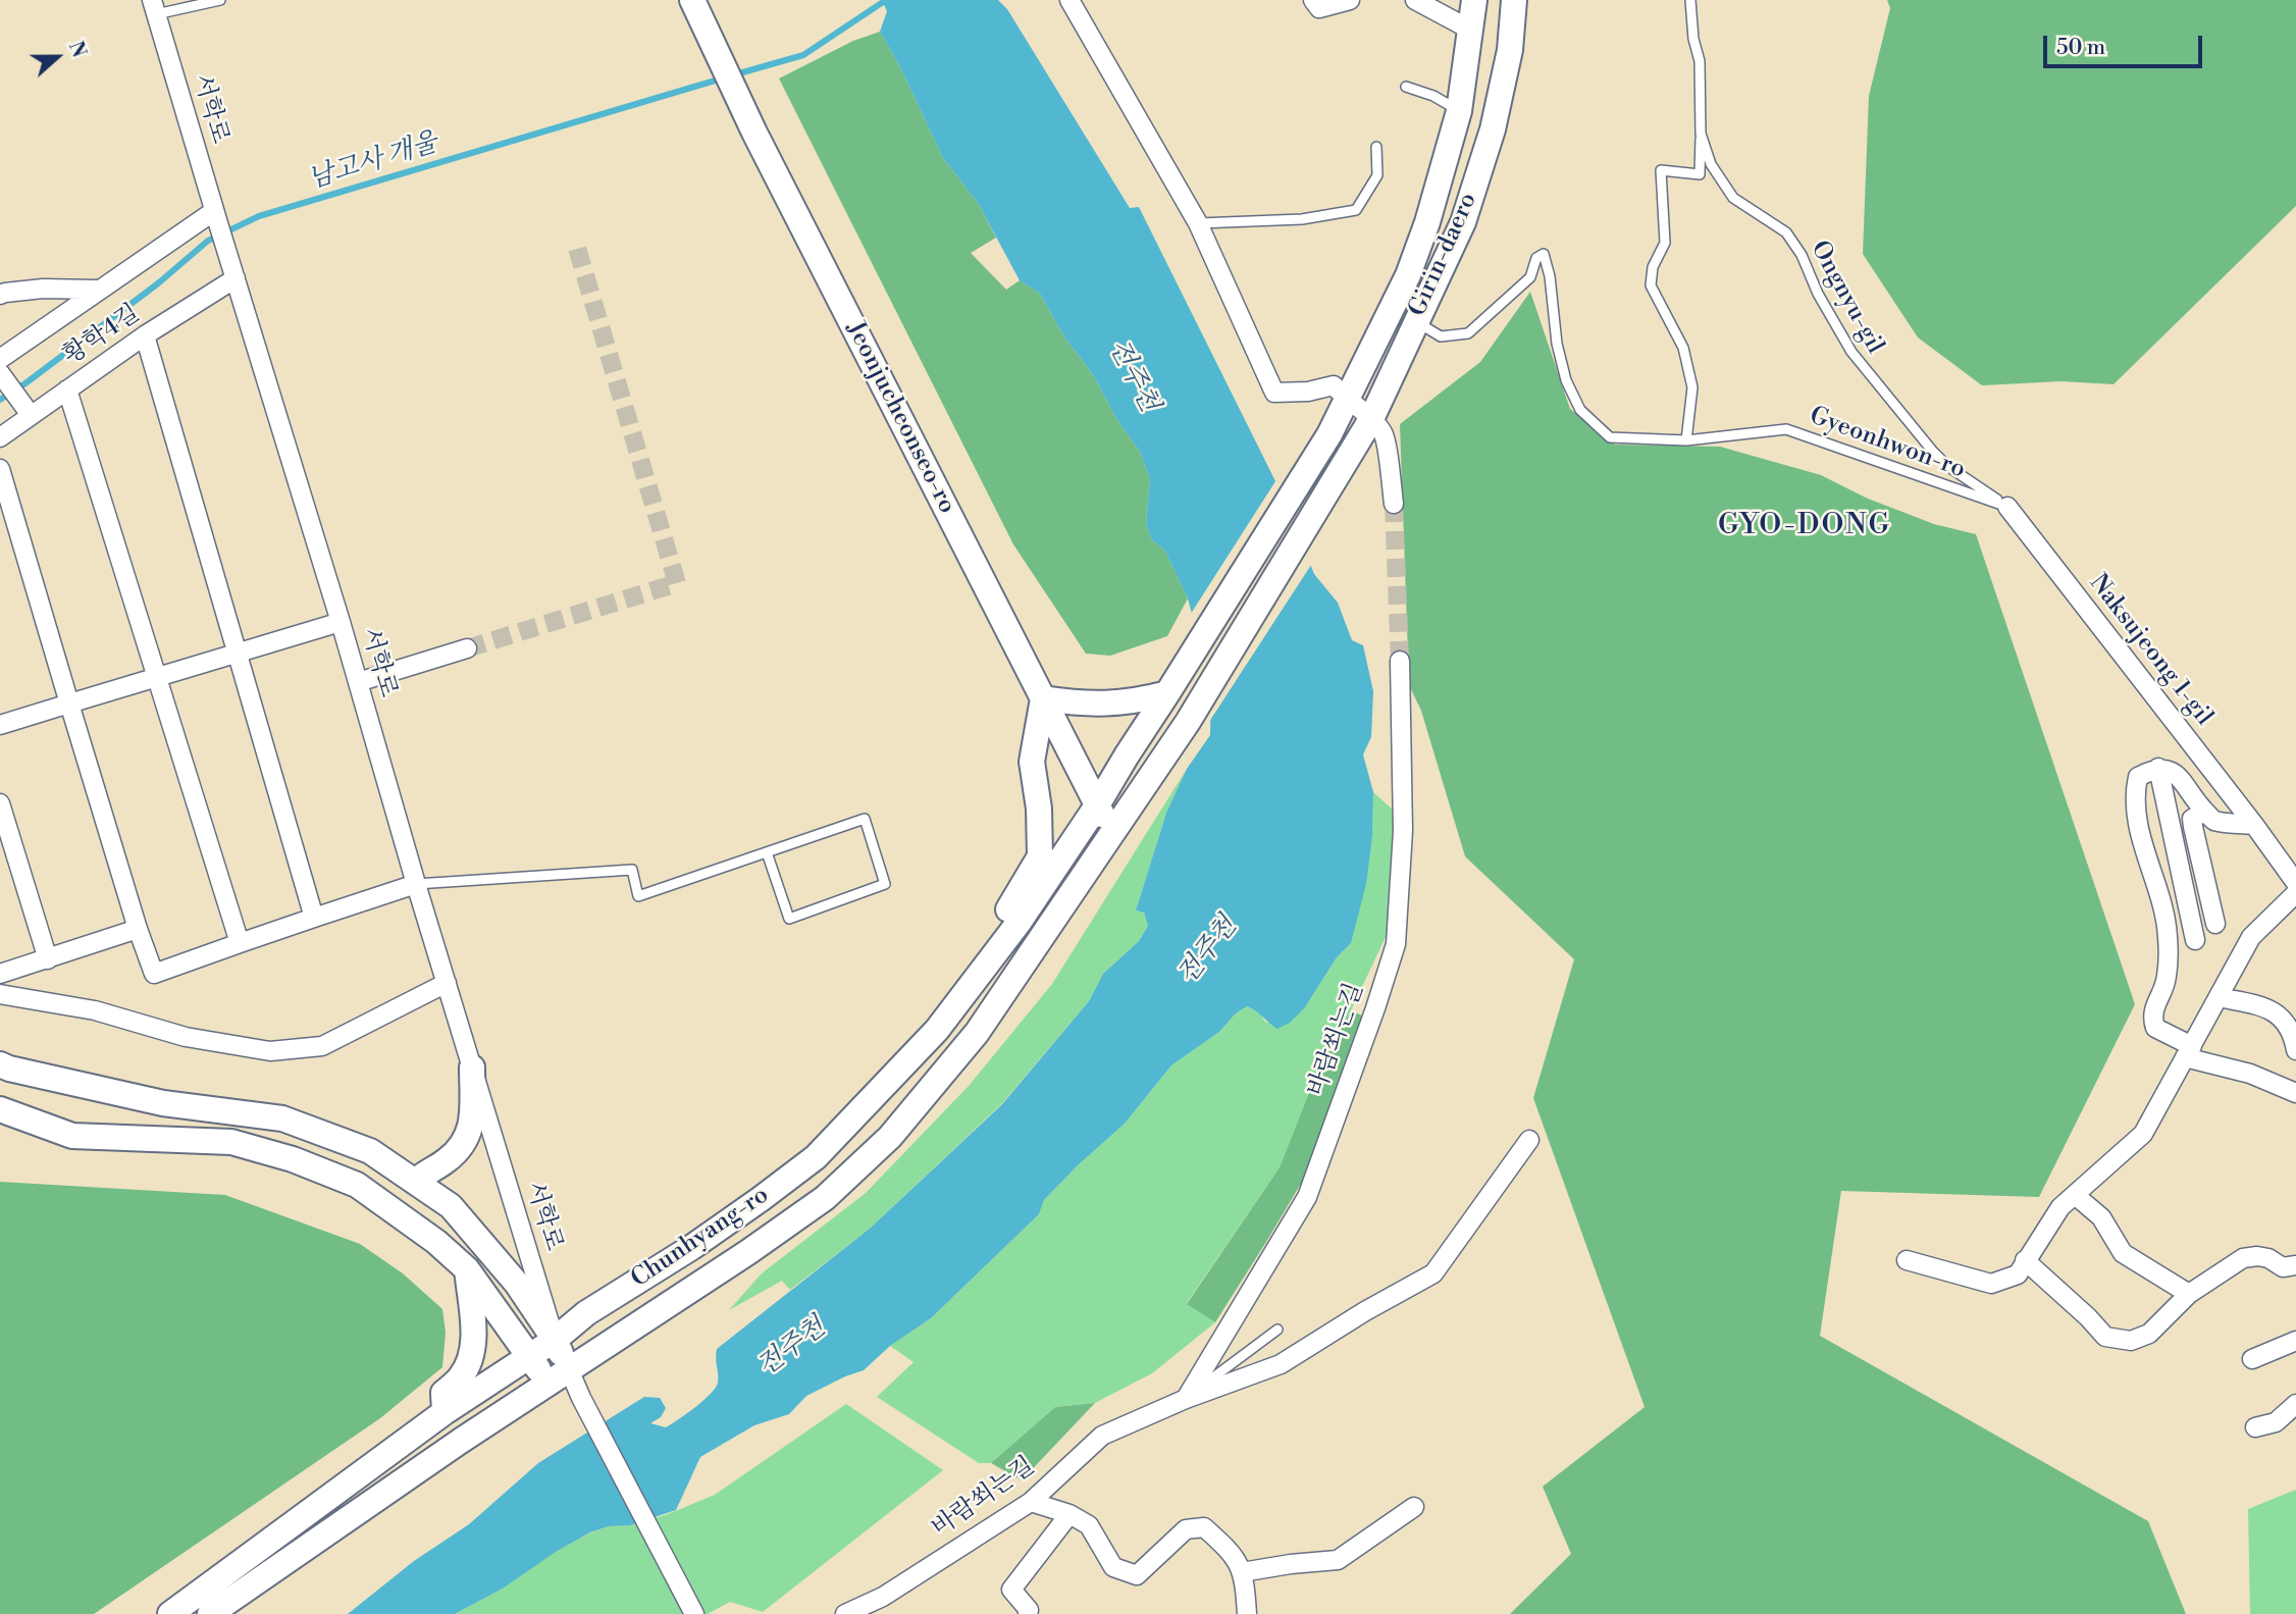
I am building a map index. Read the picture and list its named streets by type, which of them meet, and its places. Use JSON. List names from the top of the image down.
{
  "streets": {
    "street": [
      "서학로",
      "Girin-daero",
      "황학4길",
      "Jeonjucheonseo-ro",
      "Naksujeong 1-gil",
      "바람쐬는길",
      "Chunhyang-ro"
    ],
    "lane": ["Ongnyu-gil", "Gyeonhwon-ro"]
  },
  "crossings": [
    ["서학로", "황학4길"],
    ["서학로", "Chunhyang-ro"],
    ["Girin-daero", "Gyeonhwon-ro"],
    ["Girin-daero", "Chunhyang-ro"],
    ["Ongnyu-gil", "Gyeonhwon-ro"],
    ["Ongnyu-gil", "Naksujeong 1-gil"],
    ["Jeonjucheonseo-ro", "Chunhyang-ro"],
    ["Gyeonhwon-ro", "Naksujeong 1-gil"]
  ],
  "districts": ["GYO-DONG"],
  "water": ["남고사 개울", "전주천"],
  "scale_bar": "50 m",
  "north": "right"
}
